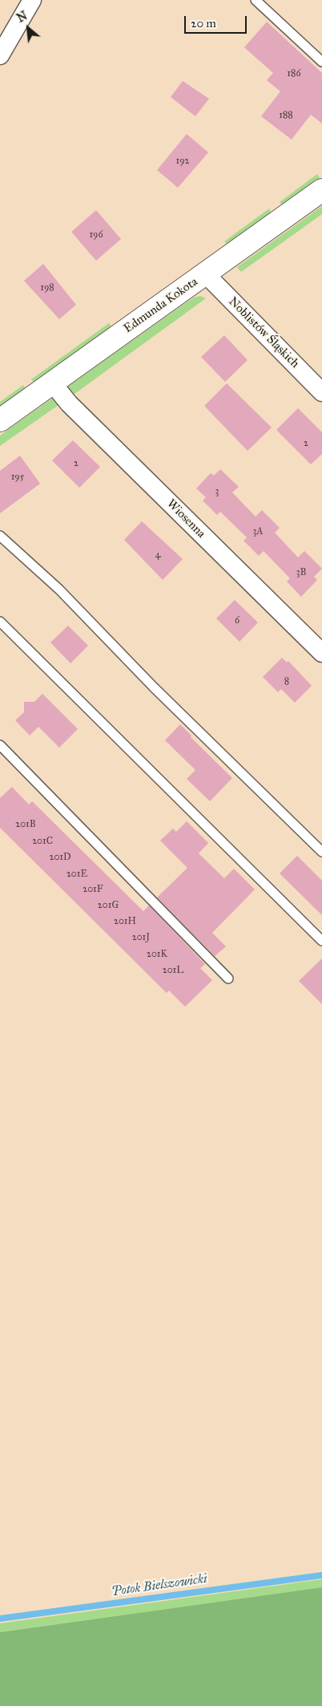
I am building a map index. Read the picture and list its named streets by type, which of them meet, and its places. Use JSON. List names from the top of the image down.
{
  "streets": {
    "street": ["Edmunda Kokota", "Noblistów Śląskich", "Wiosenna"]
  },
  "crossings": [
    ["Edmunda Kokota", "Noblistów Śląskich"],
    ["Edmunda Kokota", "Wiosenna"]
  ],
  "water": ["Potok Bielszowicki"],
  "house_numbers": [
    "186",
    "188",
    "192",
    "196",
    "198",
    "2",
    "2",
    "195",
    "3",
    "3A",
    "4",
    "3B",
    "6",
    "8",
    "201B",
    "201C",
    "201D",
    "201E",
    "201F",
    "201G",
    "201H",
    "201J",
    "201K",
    "201L"
  ],
  "scale_bar": "20 m",
  "north": "top left"
}
